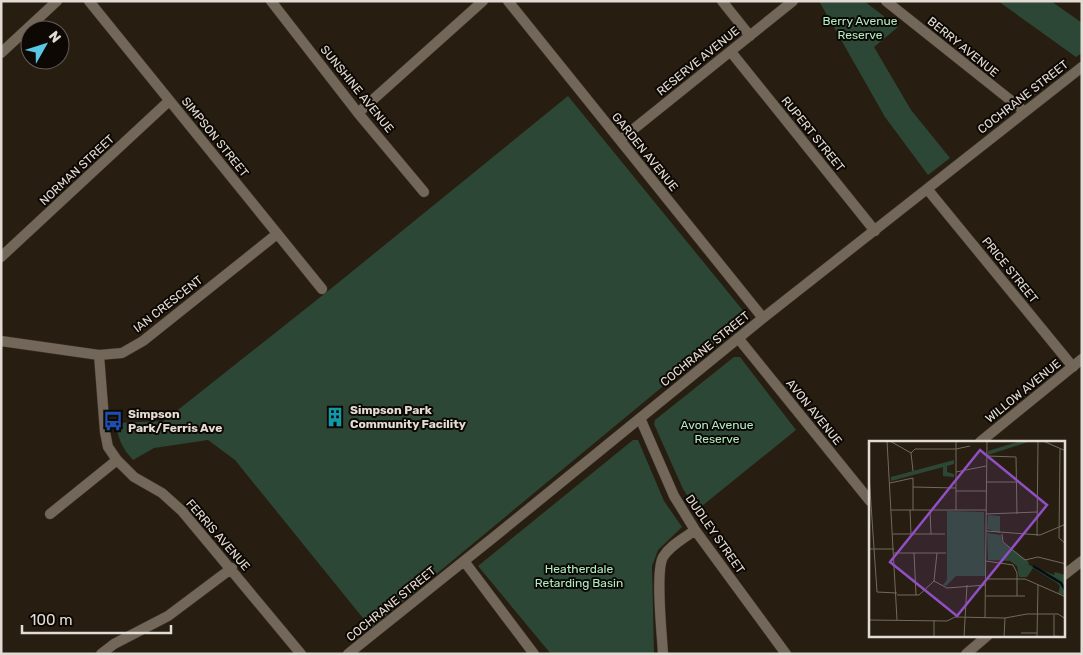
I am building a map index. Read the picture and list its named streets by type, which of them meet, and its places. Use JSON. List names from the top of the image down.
{
  "streets": {
    "street": [
      "BERRY AVENUE",
      "RESERVE AVENUE",
      "SUNSHINE AVENUE",
      "COCHRANE STREET",
      "RUPERT STREET",
      "SIMPSON STREET",
      "GARDEN AVENUE",
      "NORMAN STREET",
      "PRICE STREET",
      "IAN CRESCENT",
      "WILLOW AVENUE",
      "AVON AVENUE",
      "DUDLEY STREET",
      "FERRIS AVENUE"
    ]
  },
  "crossings": [
    ["BERRY AVENUE", "COCHRANE STREET"],
    ["RESERVE AVENUE", "RUPERT STREET"],
    ["RESERVE AVENUE", "GARDEN AVENUE"],
    ["COCHRANE STREET", "RUPERT STREET"],
    ["COCHRANE STREET", "GARDEN AVENUE"],
    ["COCHRANE STREET", "PRICE STREET"],
    ["COCHRANE STREET", "AVON AVENUE"],
    ["COCHRANE STREET", "DUDLEY STREET"],
    ["SIMPSON STREET", "NORMAN STREET"],
    ["SIMPSON STREET", "IAN CRESCENT"],
    ["PRICE STREET", "WILLOW AVENUE"],
    ["IAN CRESCENT", "FERRIS AVENUE"]
  ],
  "parks": ["Berry Avenue Reserve", "Avon Avenue Reserve", "Heatherdale Retarding Basin"],
  "places": {
    "building": ["Simpson Park Community Facility"],
    "bus stop": ["Simpson Park/Ferris Ave"]
  },
  "scale_bar": "100 m",
  "north": "top right"
}
